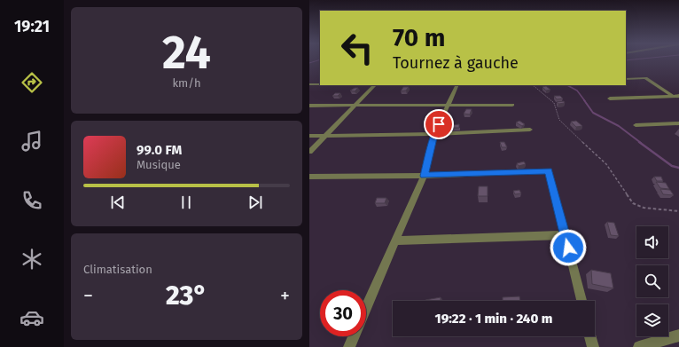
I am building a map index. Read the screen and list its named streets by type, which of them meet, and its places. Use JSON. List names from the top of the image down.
{
  "page": {
    "tabs": "19:21",
    "tile": [
      ["24", "km/h"],
      "Climatisation"
    ],
    "turn": ["70 m", "Tournez à gauche"],
    "song": ["99.0 FM", "Musique"],
    "heat": ["−", "23°", "+"],
    "limit": "30",
    "trip": "19:22 · 1 min · 240 m"
  }
}
